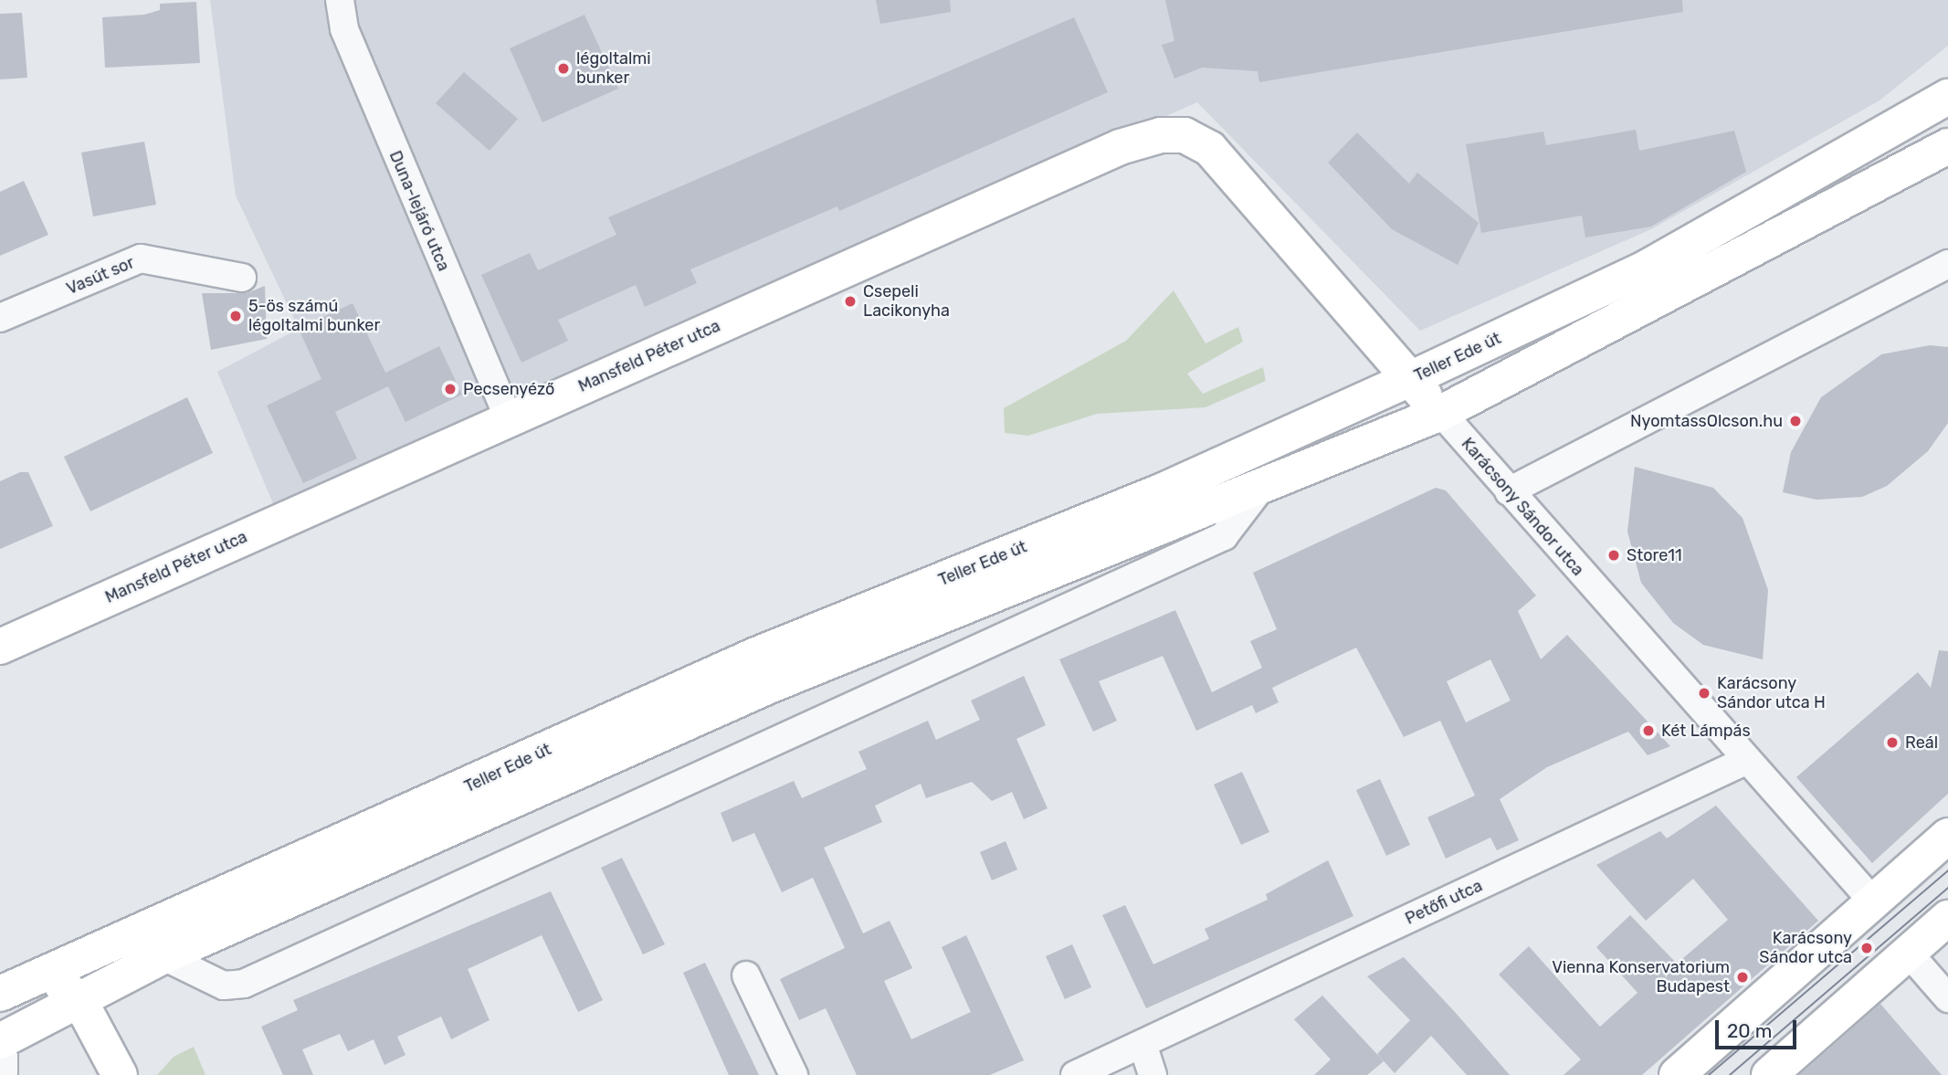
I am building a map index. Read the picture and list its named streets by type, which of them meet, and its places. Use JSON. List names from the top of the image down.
{
  "streets": {
    "main road": ["Mansfeld Péter utca", "Teller Ede út", "Karácsony Sándor utca"],
    "street": ["Duna-lejáró utca", "Vasút sor", "Petőfi utca"]
  },
  "crossings": [
    ["Duna-lejáró utca", "Mansfeld Péter utca"],
    ["Mansfeld Péter utca", "Karácsony Sándor utca"],
    ["Teller Ede út", "Karácsony Sándor utca"],
    ["Karácsony Sándor utca", "Petőfi utca"]
  ],
  "places": [
    "légoltalmi bunker",
    "Csepeli Lacikonyha",
    "5-ös számú légoltalmi bunker",
    "Pecsenyéző",
    "NyomtassOlcson.hu",
    "Store11",
    "Karácsony Sándor utca H",
    "Két Lámpás",
    "Reál",
    "Karácsony Sándor utca",
    "Vienna Konservatorium Budapest"
  ],
  "scale_bar": "20 m"
}
